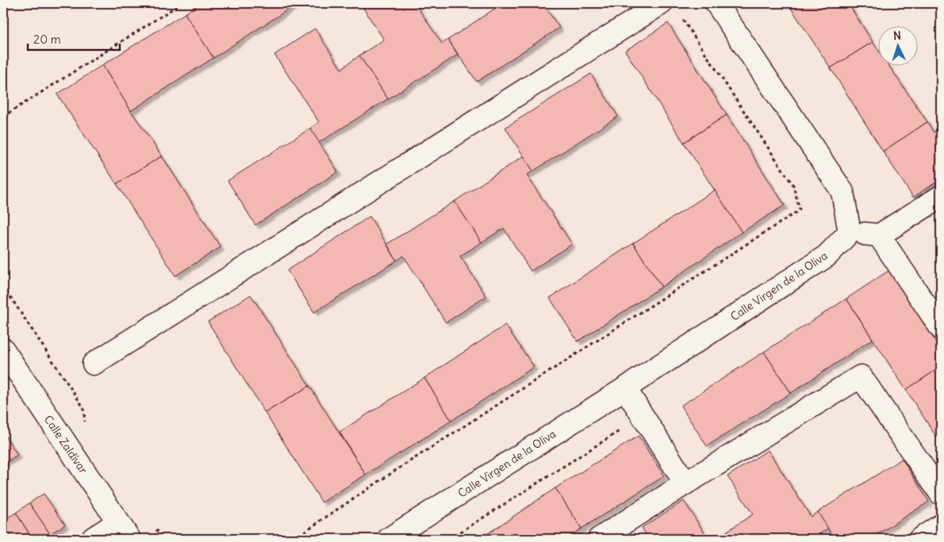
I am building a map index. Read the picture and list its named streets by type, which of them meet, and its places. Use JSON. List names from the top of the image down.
{
  "streets": {
    "street": ["Calle Virgen de la Oliva", "Calle Zaldívar"]
  },
  "scale_bar": "20 m",
  "north": "top"
}
